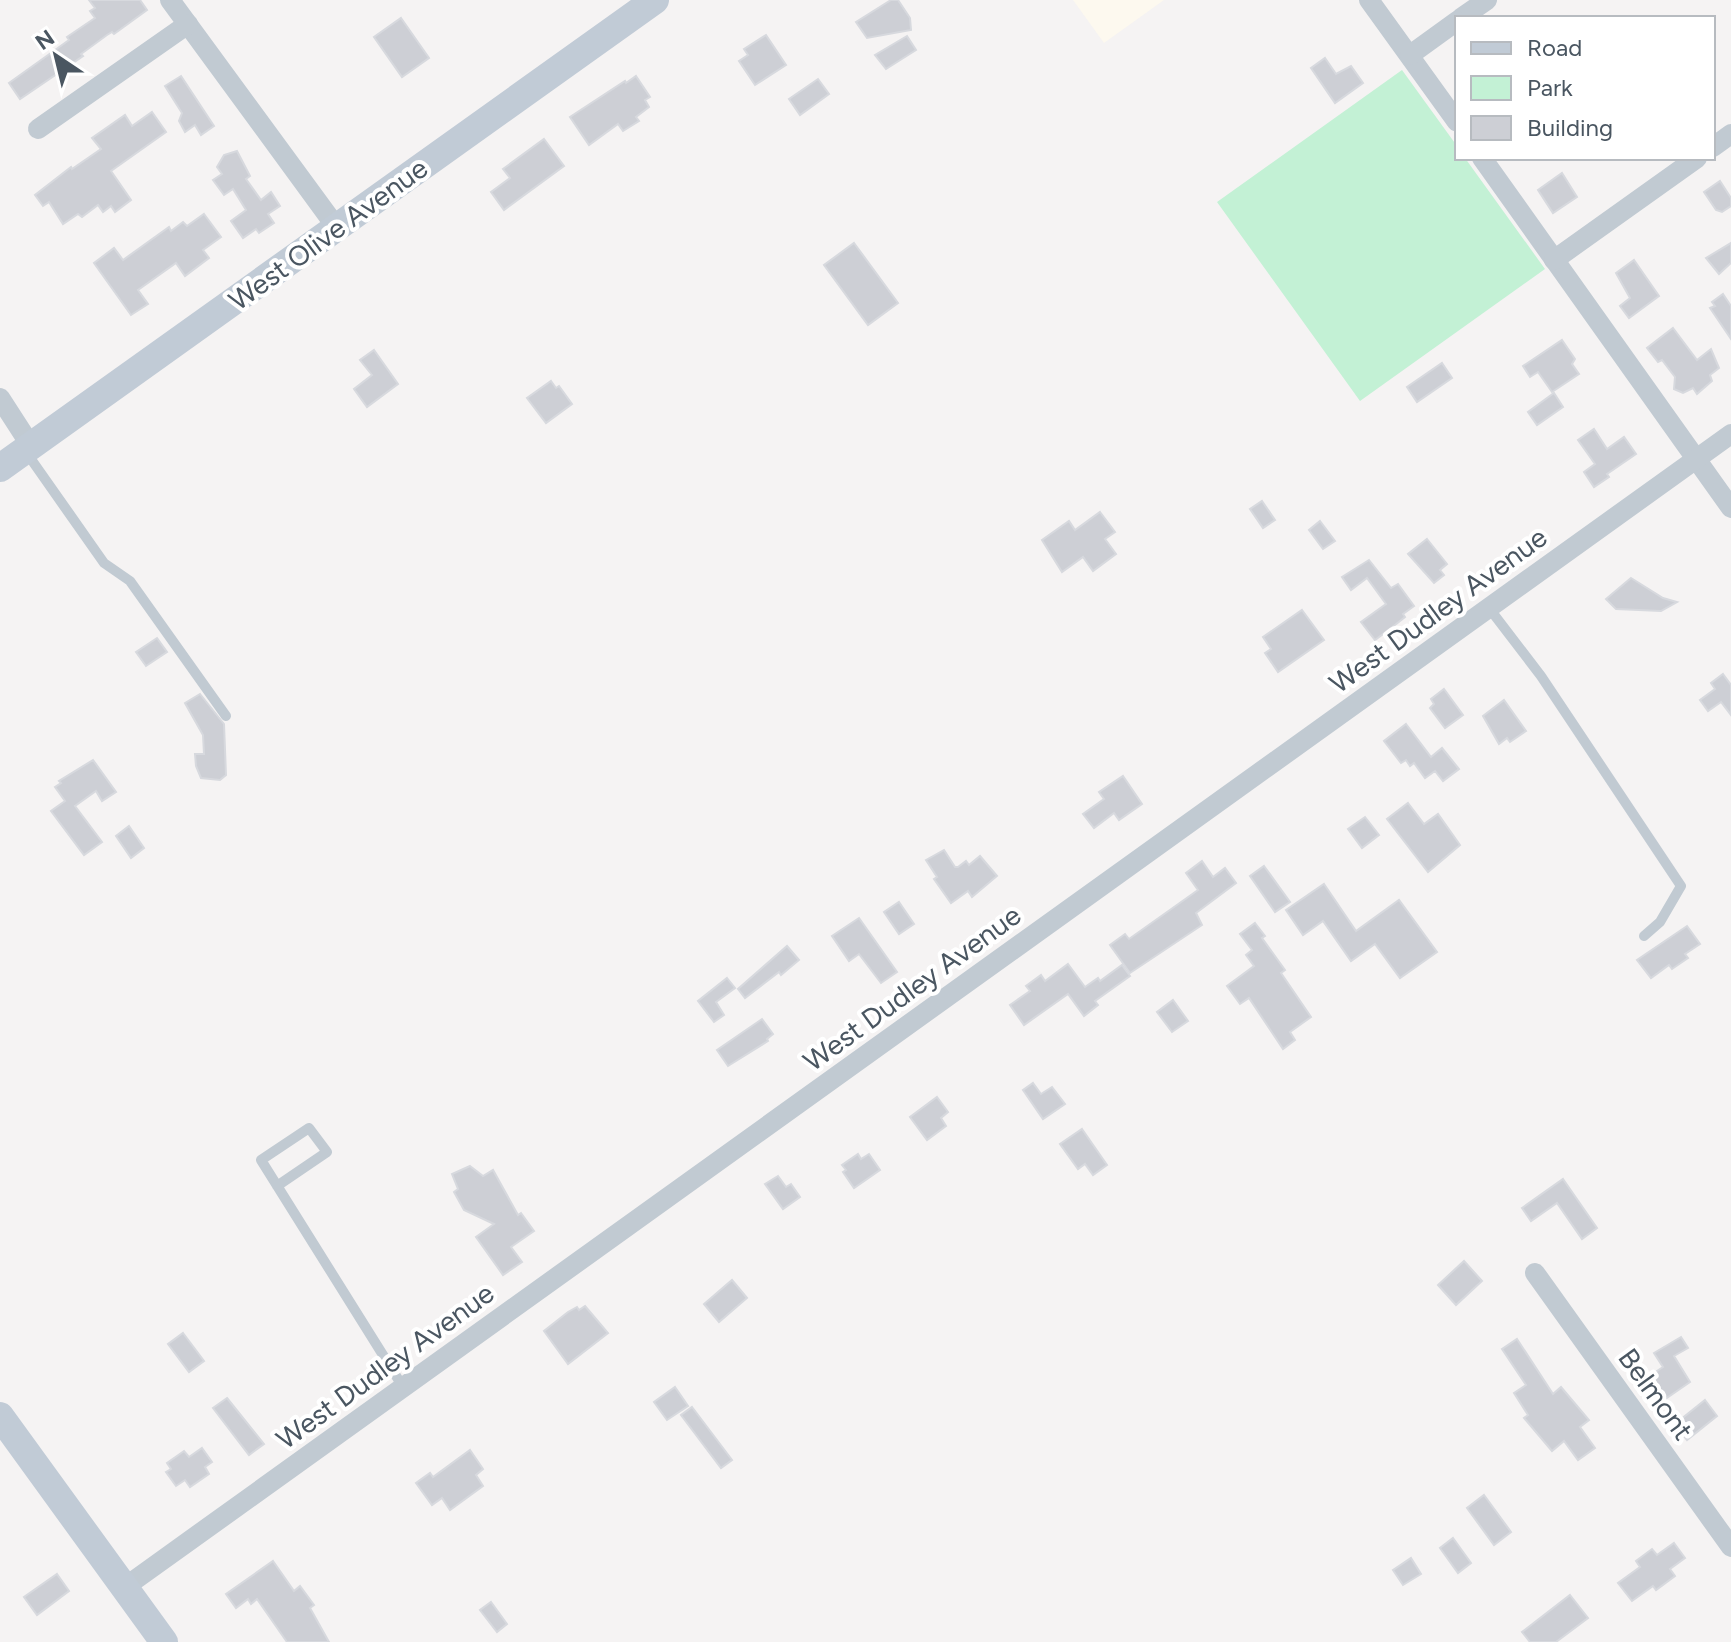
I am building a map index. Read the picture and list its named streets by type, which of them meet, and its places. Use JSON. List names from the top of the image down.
{
  "streets": {
    "main road": ["West Olive Avenue"],
    "street": ["West Dudley Avenue", "Belmont"]
  },
  "legend": ["Road", "Park", "Building"],
  "north": "top left"
}
